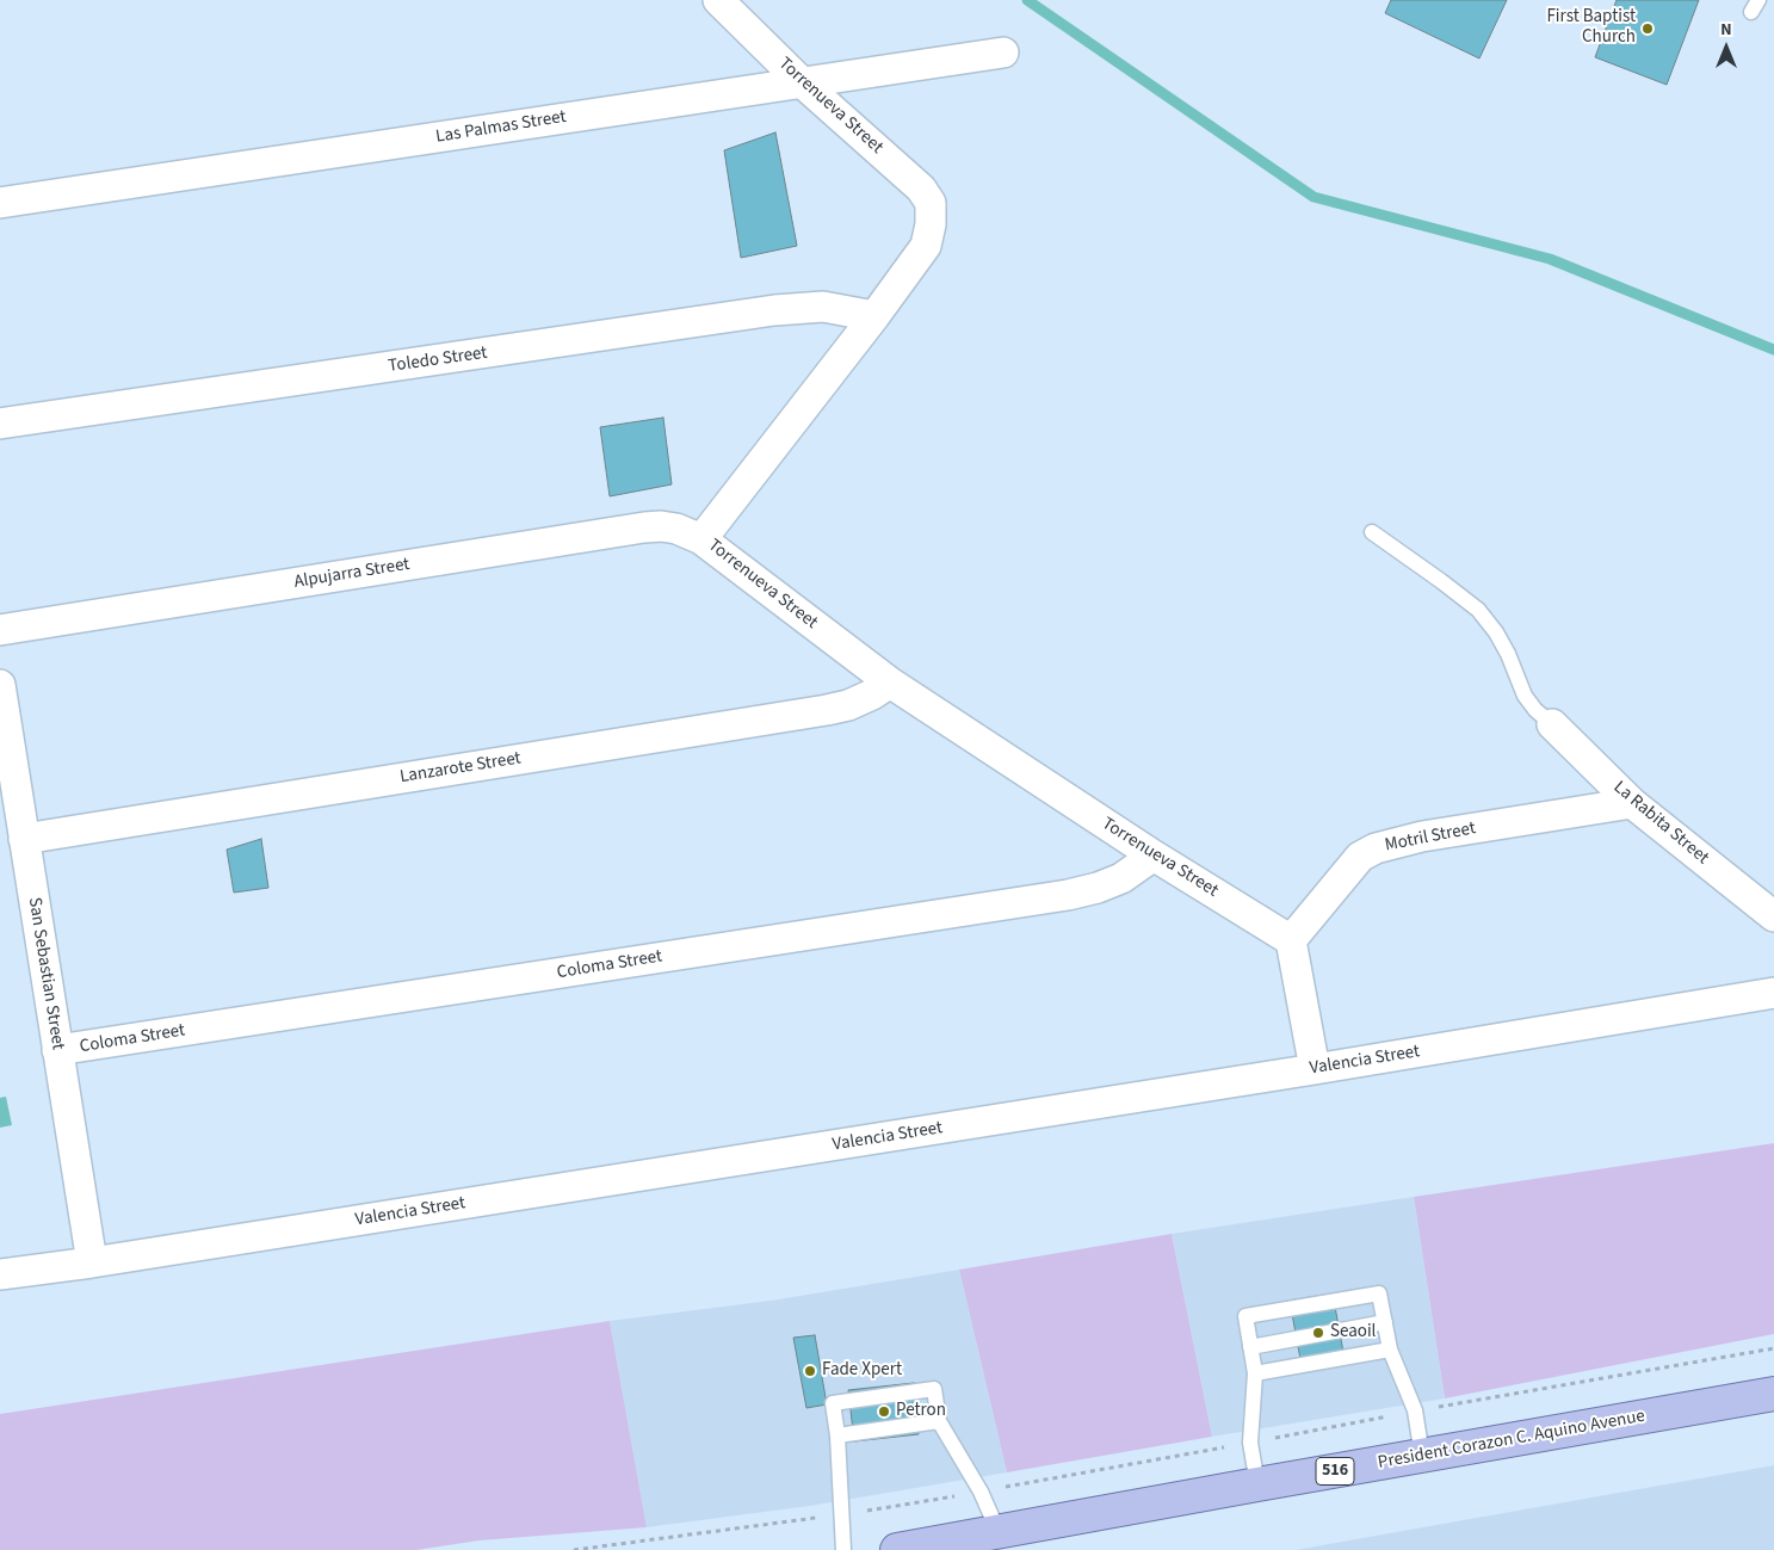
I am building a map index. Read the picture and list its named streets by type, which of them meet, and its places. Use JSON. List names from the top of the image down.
{
  "streets": {
    "main road": ["President Corazon C. Aquino Avenue", "516"],
    "street": [
      "Torrenueva Street",
      "Las Palmas Street",
      "Toledo Street",
      "Alpujarra Street",
      "Lanzarote Street",
      "La Rabita Street",
      "Motril Street",
      "Coloma Street",
      "San Sebastian Street",
      "Valencia Street"
    ]
  },
  "crossings": [
    ["Torrenueva Street", "Las Palmas Street"],
    ["Torrenueva Street", "Toledo Street"],
    ["Torrenueva Street", "Alpujarra Street"],
    ["Torrenueva Street", "Lanzarote Street"],
    ["Torrenueva Street", "Motril Street"],
    ["Torrenueva Street", "Coloma Street"],
    ["Lanzarote Street", "San Sebastian Street"],
    ["La Rabita Street", "Motril Street"],
    ["Coloma Street", "San Sebastian Street"],
    ["San Sebastian Street", "Valencia Street"]
  ],
  "places": [
    "First Baptist Church",
    "Seaoil",
    "Fade Xpert",
    "Petron"
  ],
  "north": "top"
}
